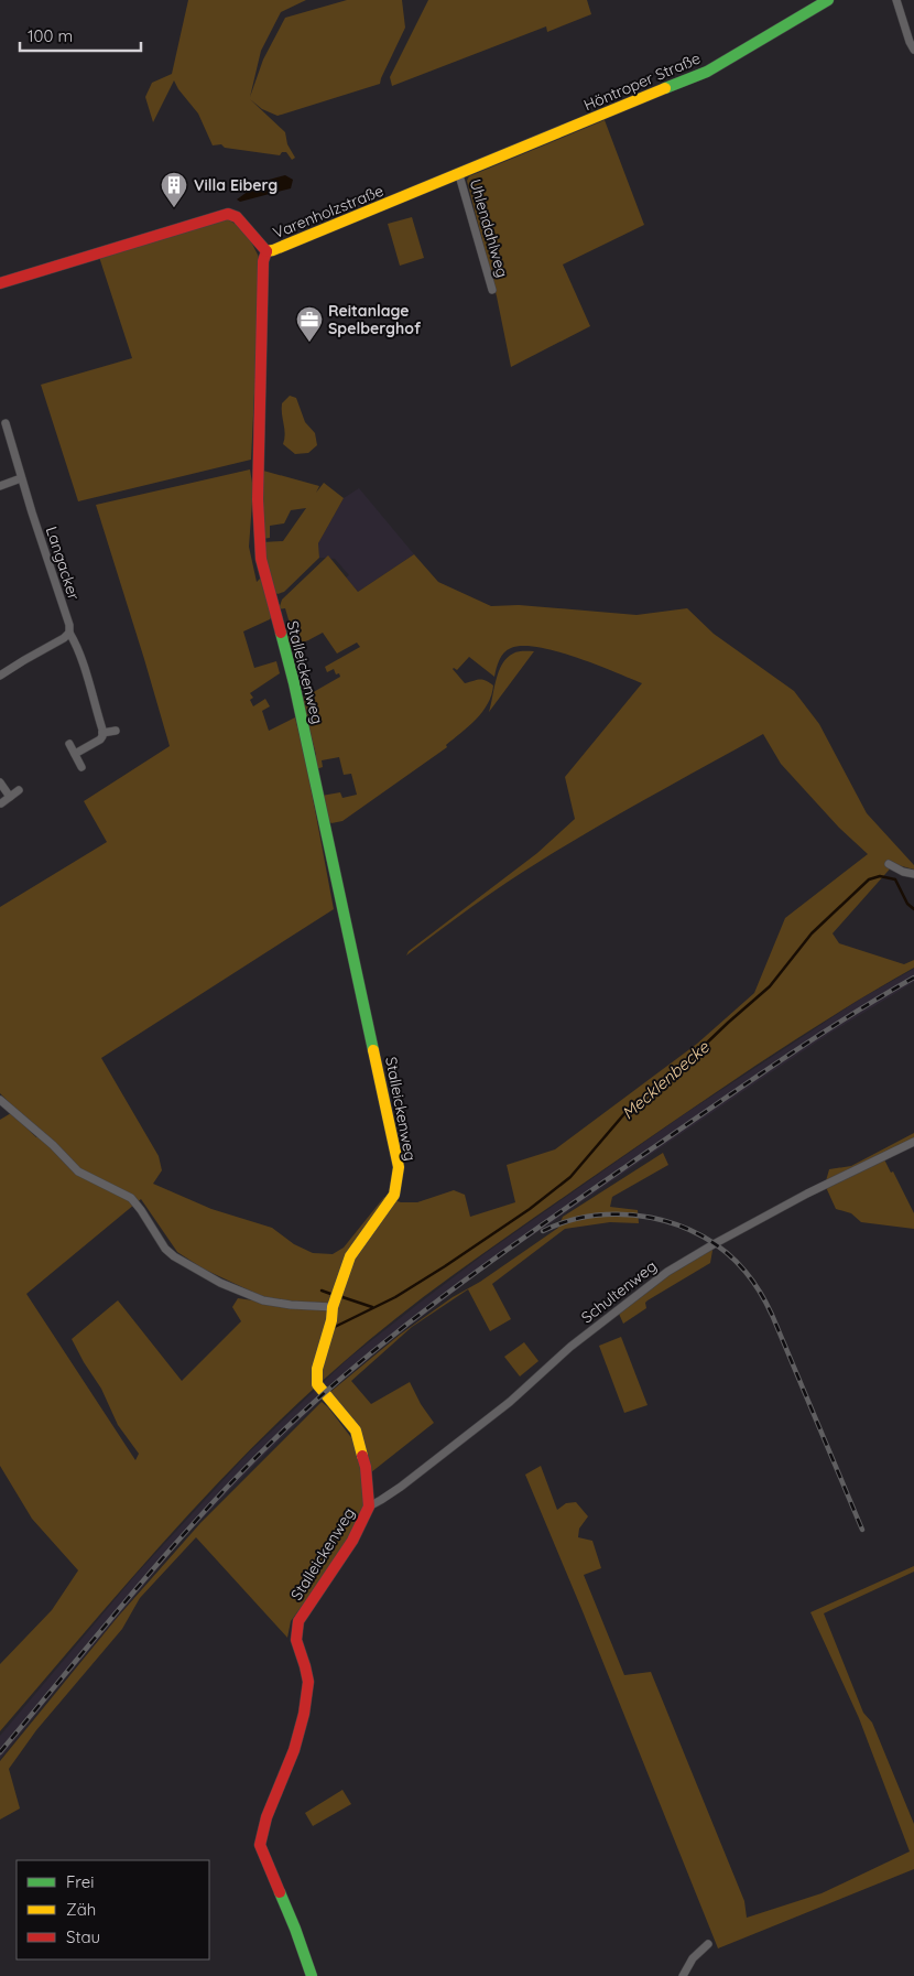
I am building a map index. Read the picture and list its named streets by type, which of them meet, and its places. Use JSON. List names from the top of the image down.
{
  "streets": {
    "street": [
      "Höntroper Straße",
      "Varenholzstraße",
      "Uhlendahlweg",
      "Langacker",
      "Stalleickenweg",
      "Schultenweg"
    ]
  },
  "crossings": [
    ["Höntroper Straße", "Varenholzstraße"],
    ["Höntroper Straße", "Uhlendahlweg"],
    ["Varenholzstraße", "Uhlendahlweg"],
    ["Varenholzstraße", "Stalleickenweg"],
    ["Stalleickenweg", "Schultenweg"]
  ],
  "water": ["Mecklenbecke"],
  "places": {
    "building": ["Villa Eiberg"],
    "office": ["Reitanlage Spelberghof"]
  },
  "legend": ["Frei", "Zäh", "Stau"],
  "scale_bar": "100 m"
}
